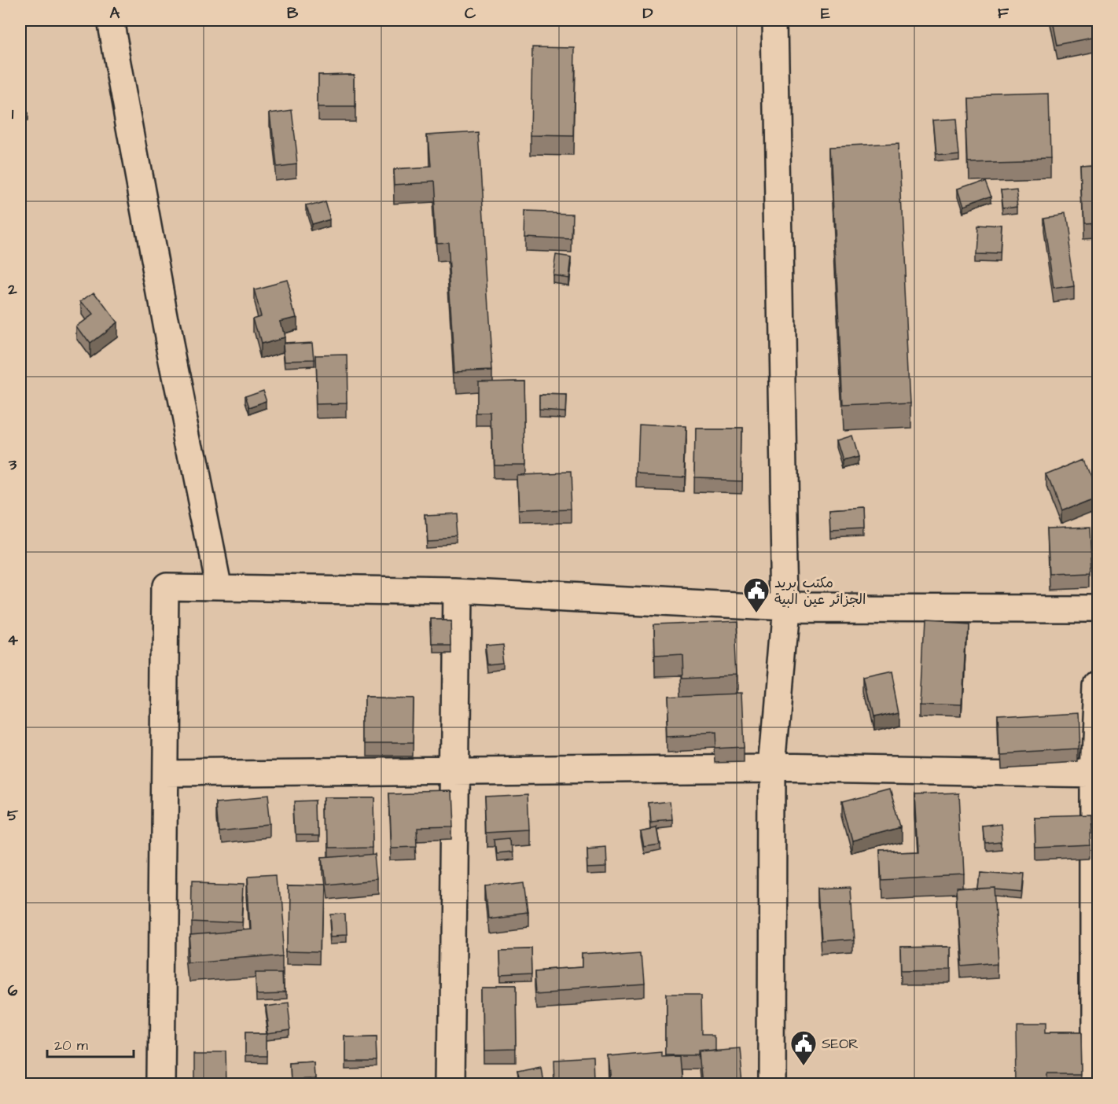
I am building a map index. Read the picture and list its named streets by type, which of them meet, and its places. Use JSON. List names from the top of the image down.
{
  "places": {
    "public building": ["مكتب بريد الجزائر عين البية", "SEOR"]
  },
  "scale_bar": "20 m",
  "grid": {
    "columns": [
      "A",
      "B",
      "C",
      "D",
      "E",
      "F"
    ],
    "rows": [
      "1",
      "2",
      "3",
      "4",
      "5",
      "6"
    ]
  }
}
